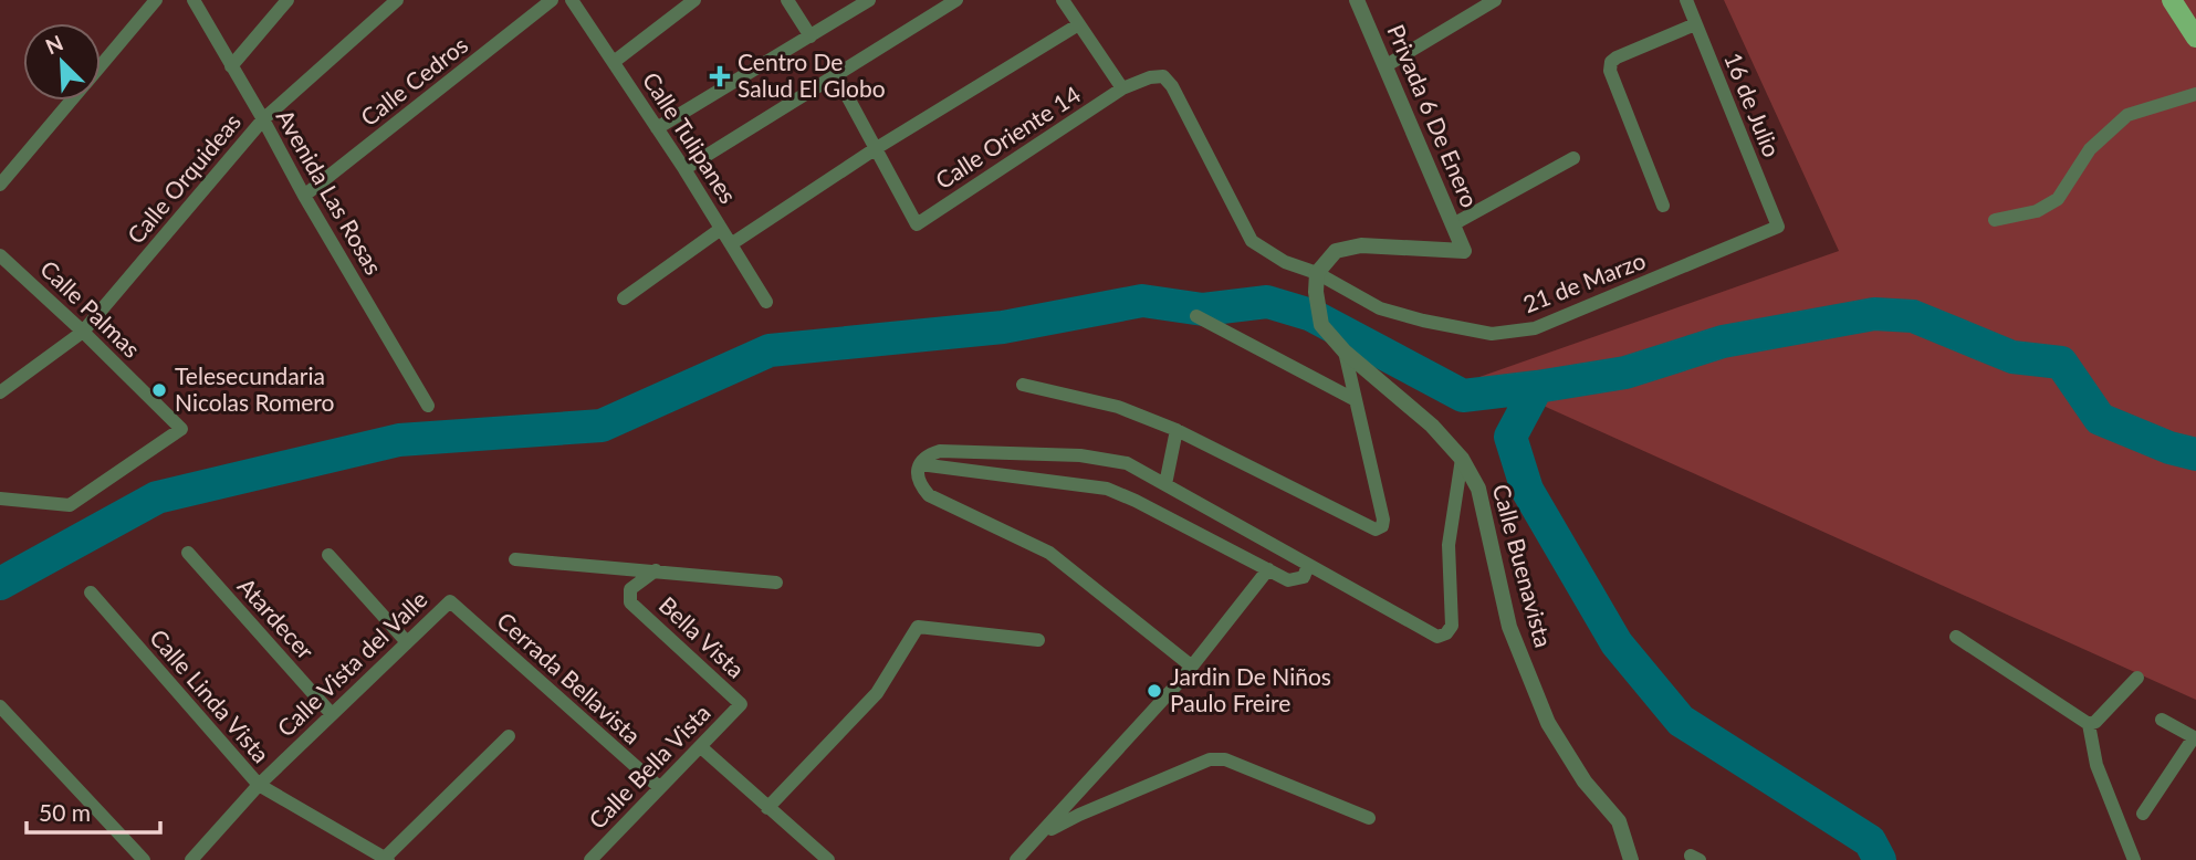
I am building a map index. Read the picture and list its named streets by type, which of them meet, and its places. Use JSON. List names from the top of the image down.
{
  "streets": {
    "street": [
      "Calle Cedros",
      "16 de Julio",
      "Privada 6 De Enero",
      "Calle Tulipanes",
      "Calle Oriente 14",
      "Calle Orquideas",
      "Avenida Las Rosas",
      "21 de Marzo",
      "Calle Palmas",
      "Calle Buenavista",
      "Atardecer",
      "Bella Vista",
      "Calle Vista del Valle",
      "Cerrada Bellavista",
      "Calle Linda Vista",
      "Calle Bella Vista"
    ]
  },
  "crossings": [
    ["Calle Cedros", "Avenida Las Rosas"],
    ["16 de Julio", "21 de Marzo"],
    ["Privada 6 De Enero", "21 de Marzo"],
    ["Privada 6 De Enero", "Calle Buenavista"],
    ["Calle Oriente 14", "21 de Marzo"],
    ["Calle Orquideas", "Avenida Las Rosas"],
    ["Calle Orquideas", "Calle Palmas"],
    ["21 de Marzo", "Calle Buenavista"],
    ["Atardecer", "Calle Vista del Valle"],
    ["Bella Vista", "Calle Bella Vista"],
    ["Calle Vista del Valle", "Cerrada Bellavista"],
    ["Calle Vista del Valle", "Calle Linda Vista"],
    ["Cerrada Bellavista", "Calle Bella Vista"]
  ],
  "places": {
    "health": ["Centro De Salud El Globo"],
    "other": ["Telesecundaria Nicolas Romero", "Jardin De Niños Paulo Freire"]
  },
  "scale_bar": "50 m",
  "north": "top left"
}
